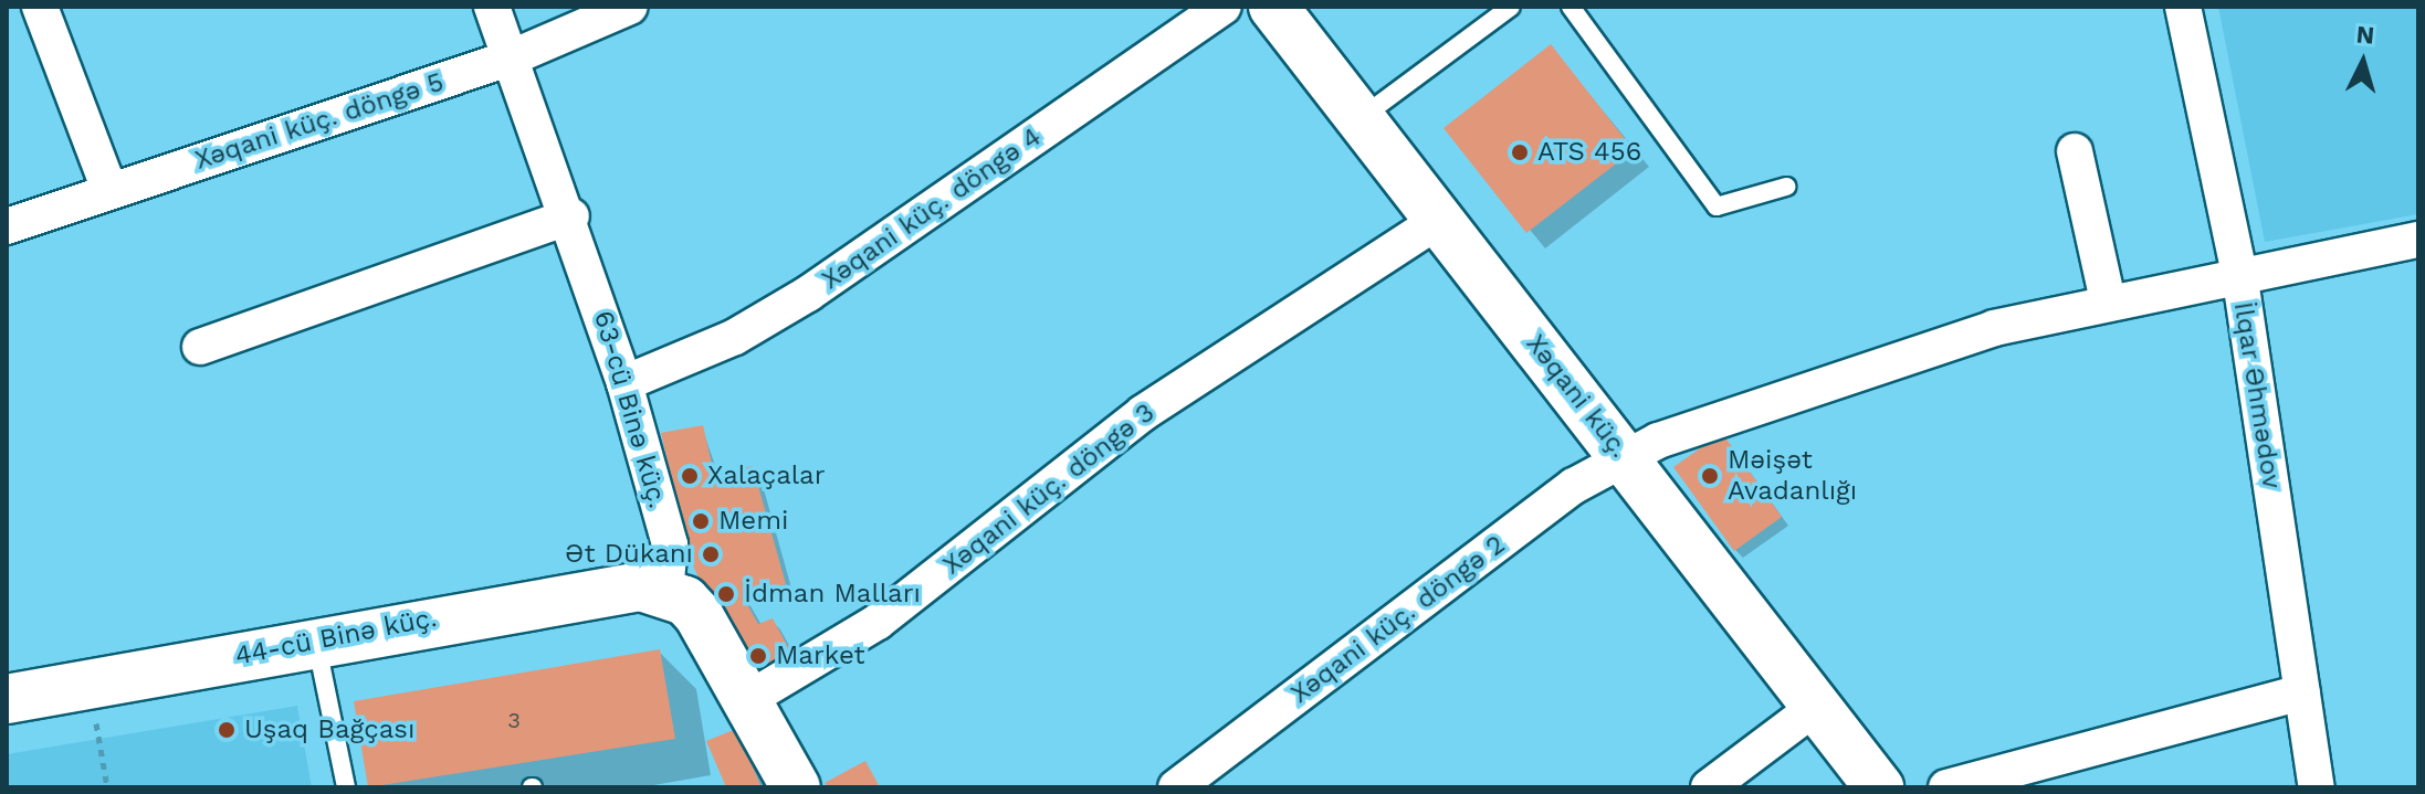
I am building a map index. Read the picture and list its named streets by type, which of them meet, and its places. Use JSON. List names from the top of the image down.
{
  "streets": {
    "street": [
      "Xəqani küç. döngə 5",
      "Xəqani küç. döngə 4",
      "İlqar Əhmədov",
      "Xəqani küç.",
      "63-cü Binə küç.",
      "Xəqani küç. döngə 3",
      "Xəqani küç. döngə 2",
      "44-cü Binə küç."
    ]
  },
  "crossings": [
    ["Xəqani küç. döngə 5", "63-cü Binə küç."],
    ["Xəqani küç. döngə 4", "63-cü Binə küç."],
    ["İlqar Əhmədov", "Xəqani küç. döngə 2"],
    ["Xəqani küç.", "Xəqani küç. döngə 3"],
    ["Xəqani küç.", "Xəqani küç. döngə 2"],
    ["63-cü Binə küç.", "44-cü Binə küç."]
  ],
  "places": [
    "ATS 456",
    "Xalaçalar",
    "Məişət Avadanlığı",
    "Memi",
    "Ət Dükanı",
    "İdman Malları",
    "Market",
    "Uşaq Bağçası"
  ],
  "house_numbers": ["3"],
  "north": "top"
}
